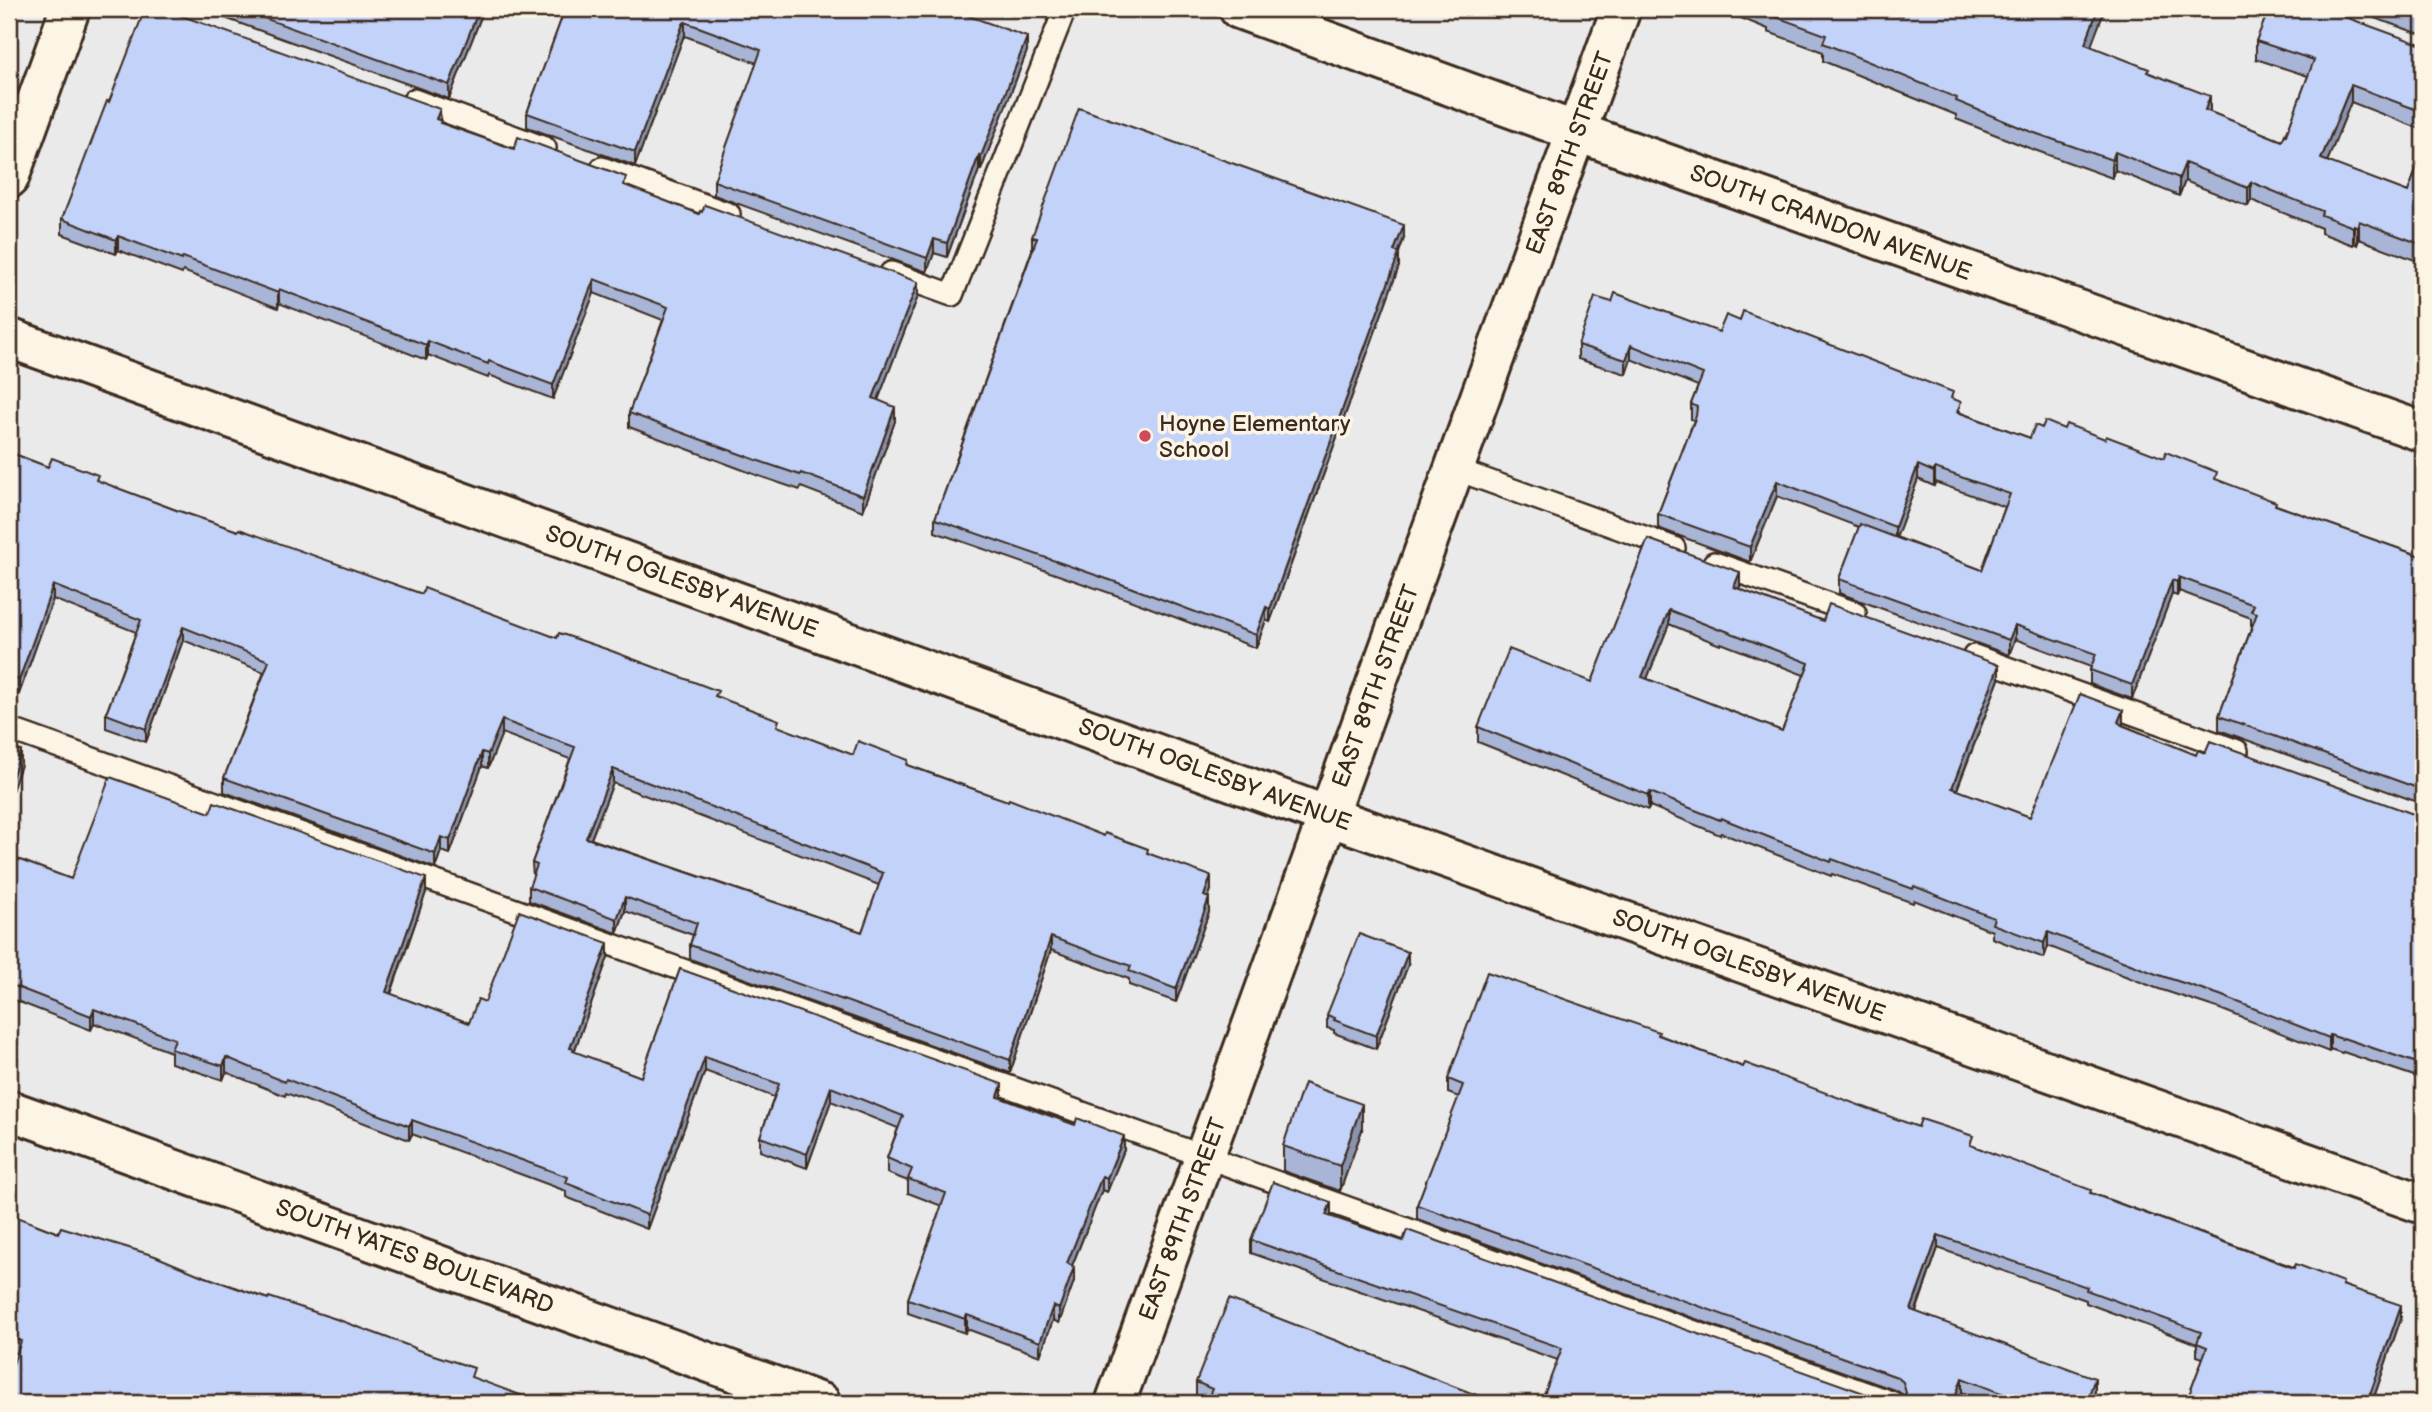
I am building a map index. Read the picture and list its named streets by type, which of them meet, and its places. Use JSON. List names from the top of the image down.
{
  "streets": {
    "street": [
      "EAST 89TH STREET",
      "SOUTH CRANDON AVENUE",
      "SOUTH OGLESBY AVENUE",
      "SOUTH YATES BOULEVARD"
    ]
  },
  "crossings": [
    ["EAST 89TH STREET", "SOUTH CRANDON AVENUE"],
    ["EAST 89TH STREET", "SOUTH OGLESBY AVENUE"]
  ],
  "places": ["Hoyne Elementary School"]
}
